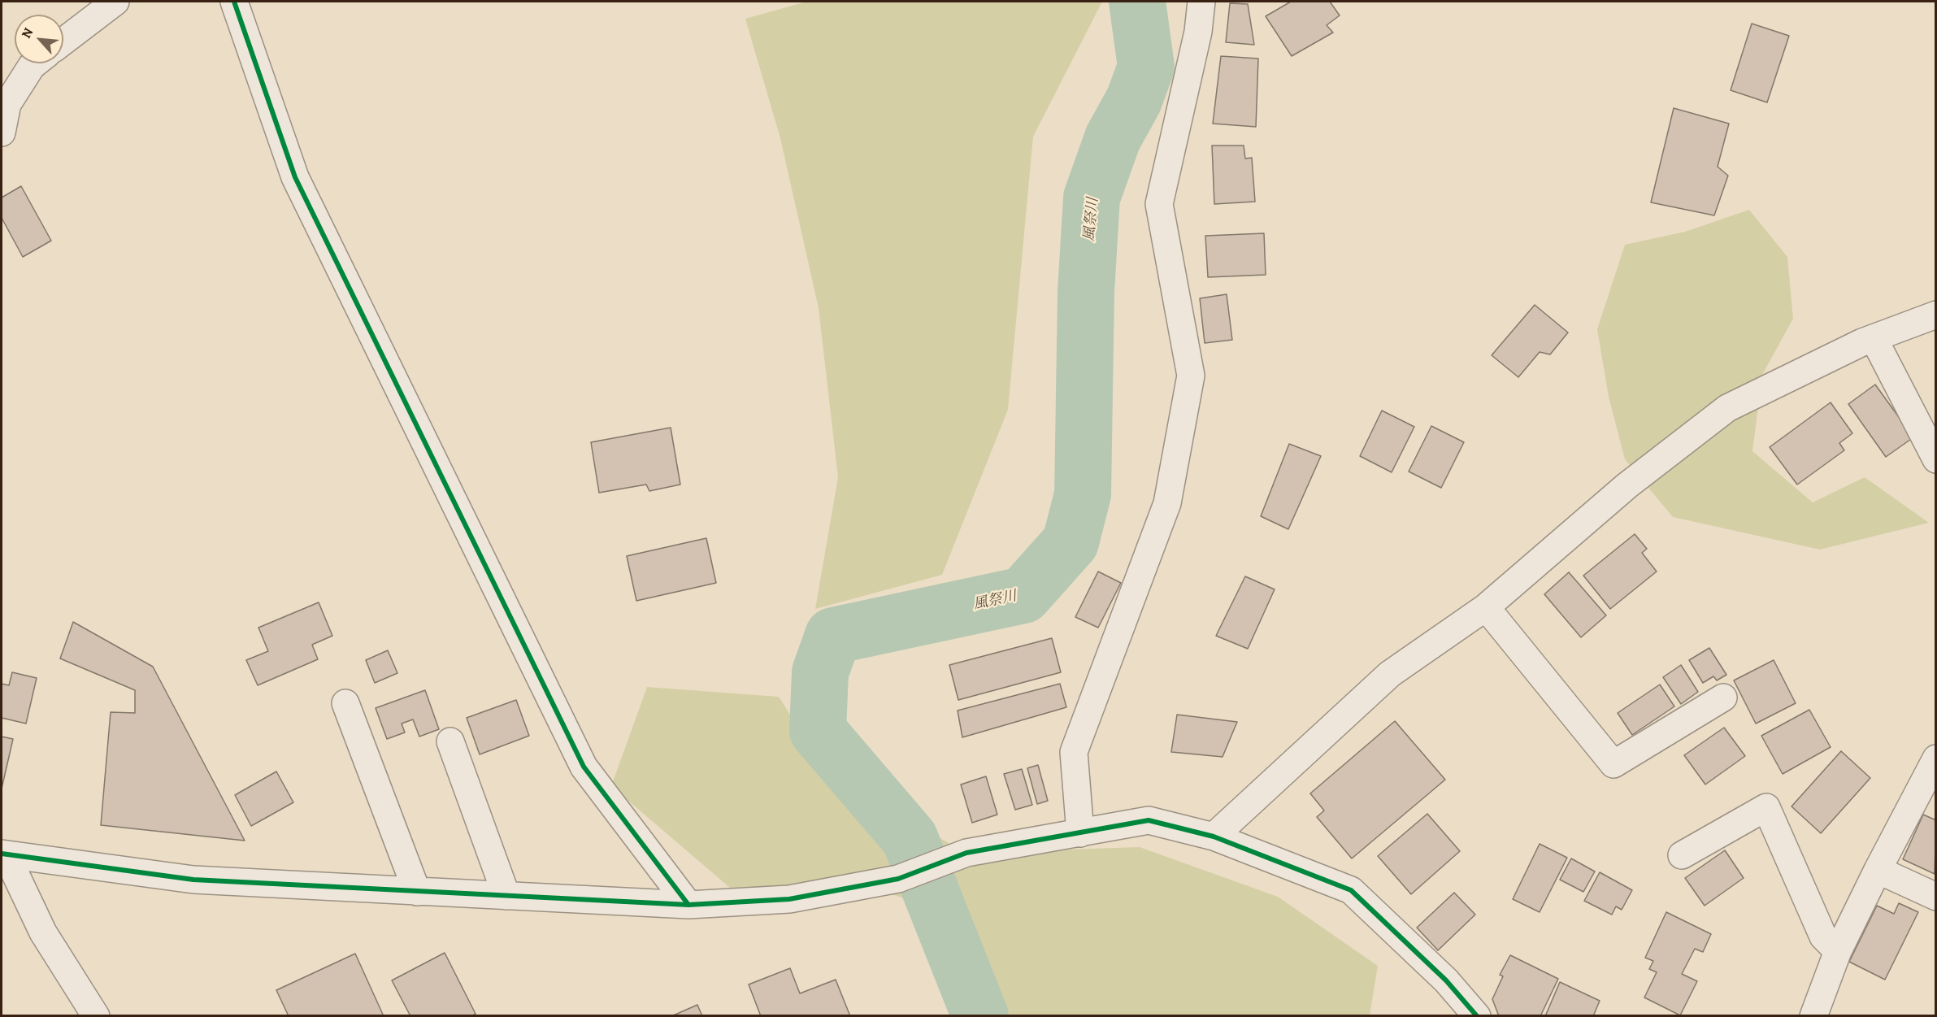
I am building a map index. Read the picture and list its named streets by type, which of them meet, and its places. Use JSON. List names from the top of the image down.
{
  "water": ["風祭川"],
  "north": "top left"
}
